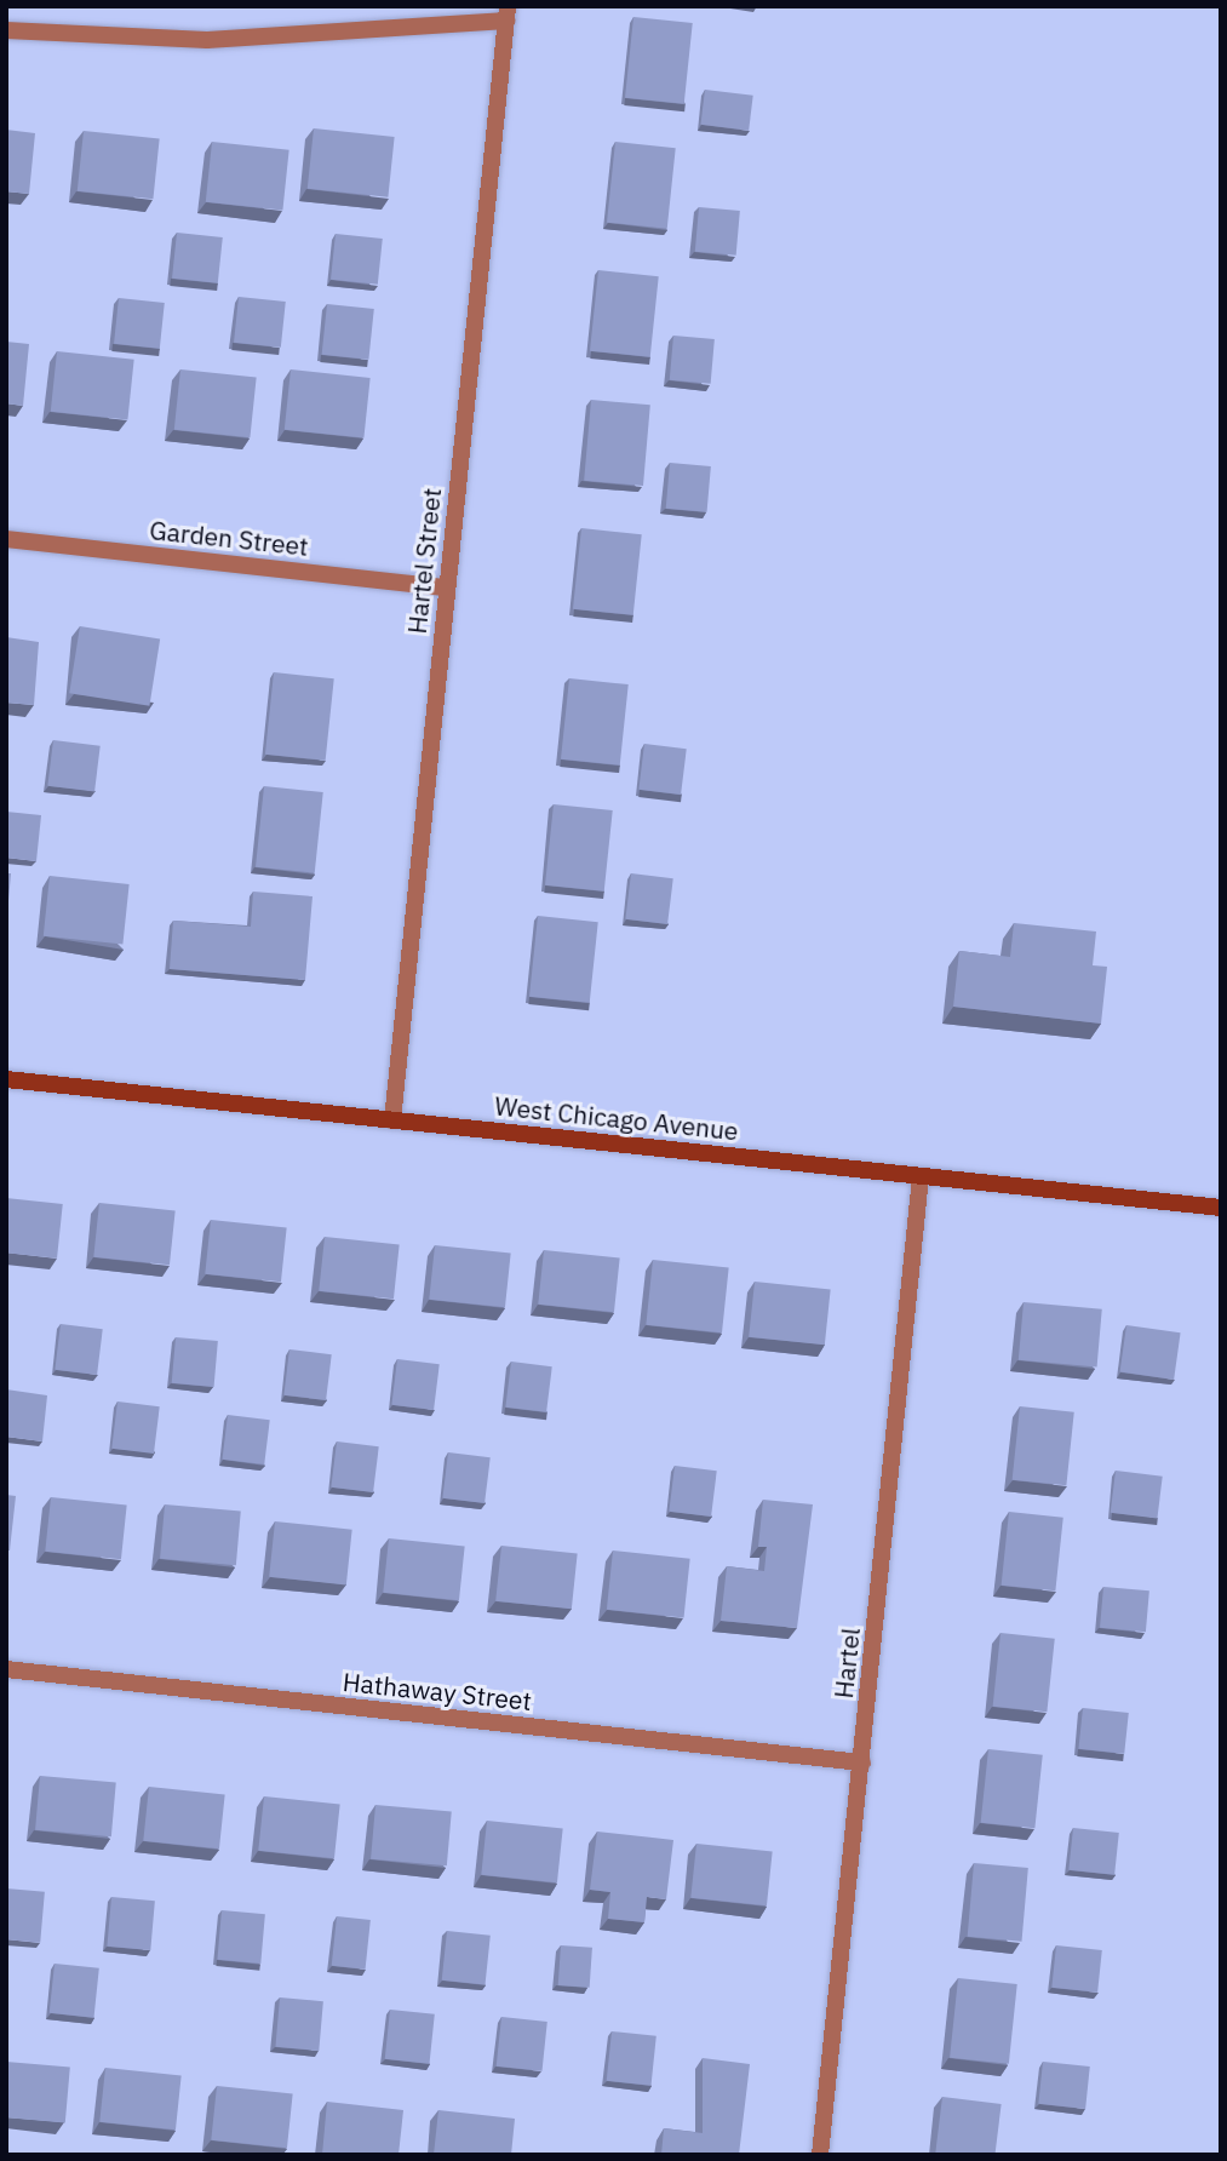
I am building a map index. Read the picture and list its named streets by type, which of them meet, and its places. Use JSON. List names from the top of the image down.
{
  "streets": {
    "street": [
      "Garden Street",
      "Hartel Street",
      "West Chicago Avenue",
      "Hartel",
      "Hathaway Street"
    ]
  },
  "crossings": [
    ["Garden Street", "Hartel Street"],
    ["Hartel Street", "West Chicago Avenue"],
    ["West Chicago Avenue", "Hartel"],
    ["Hartel", "Hathaway Street"]
  ]
}
